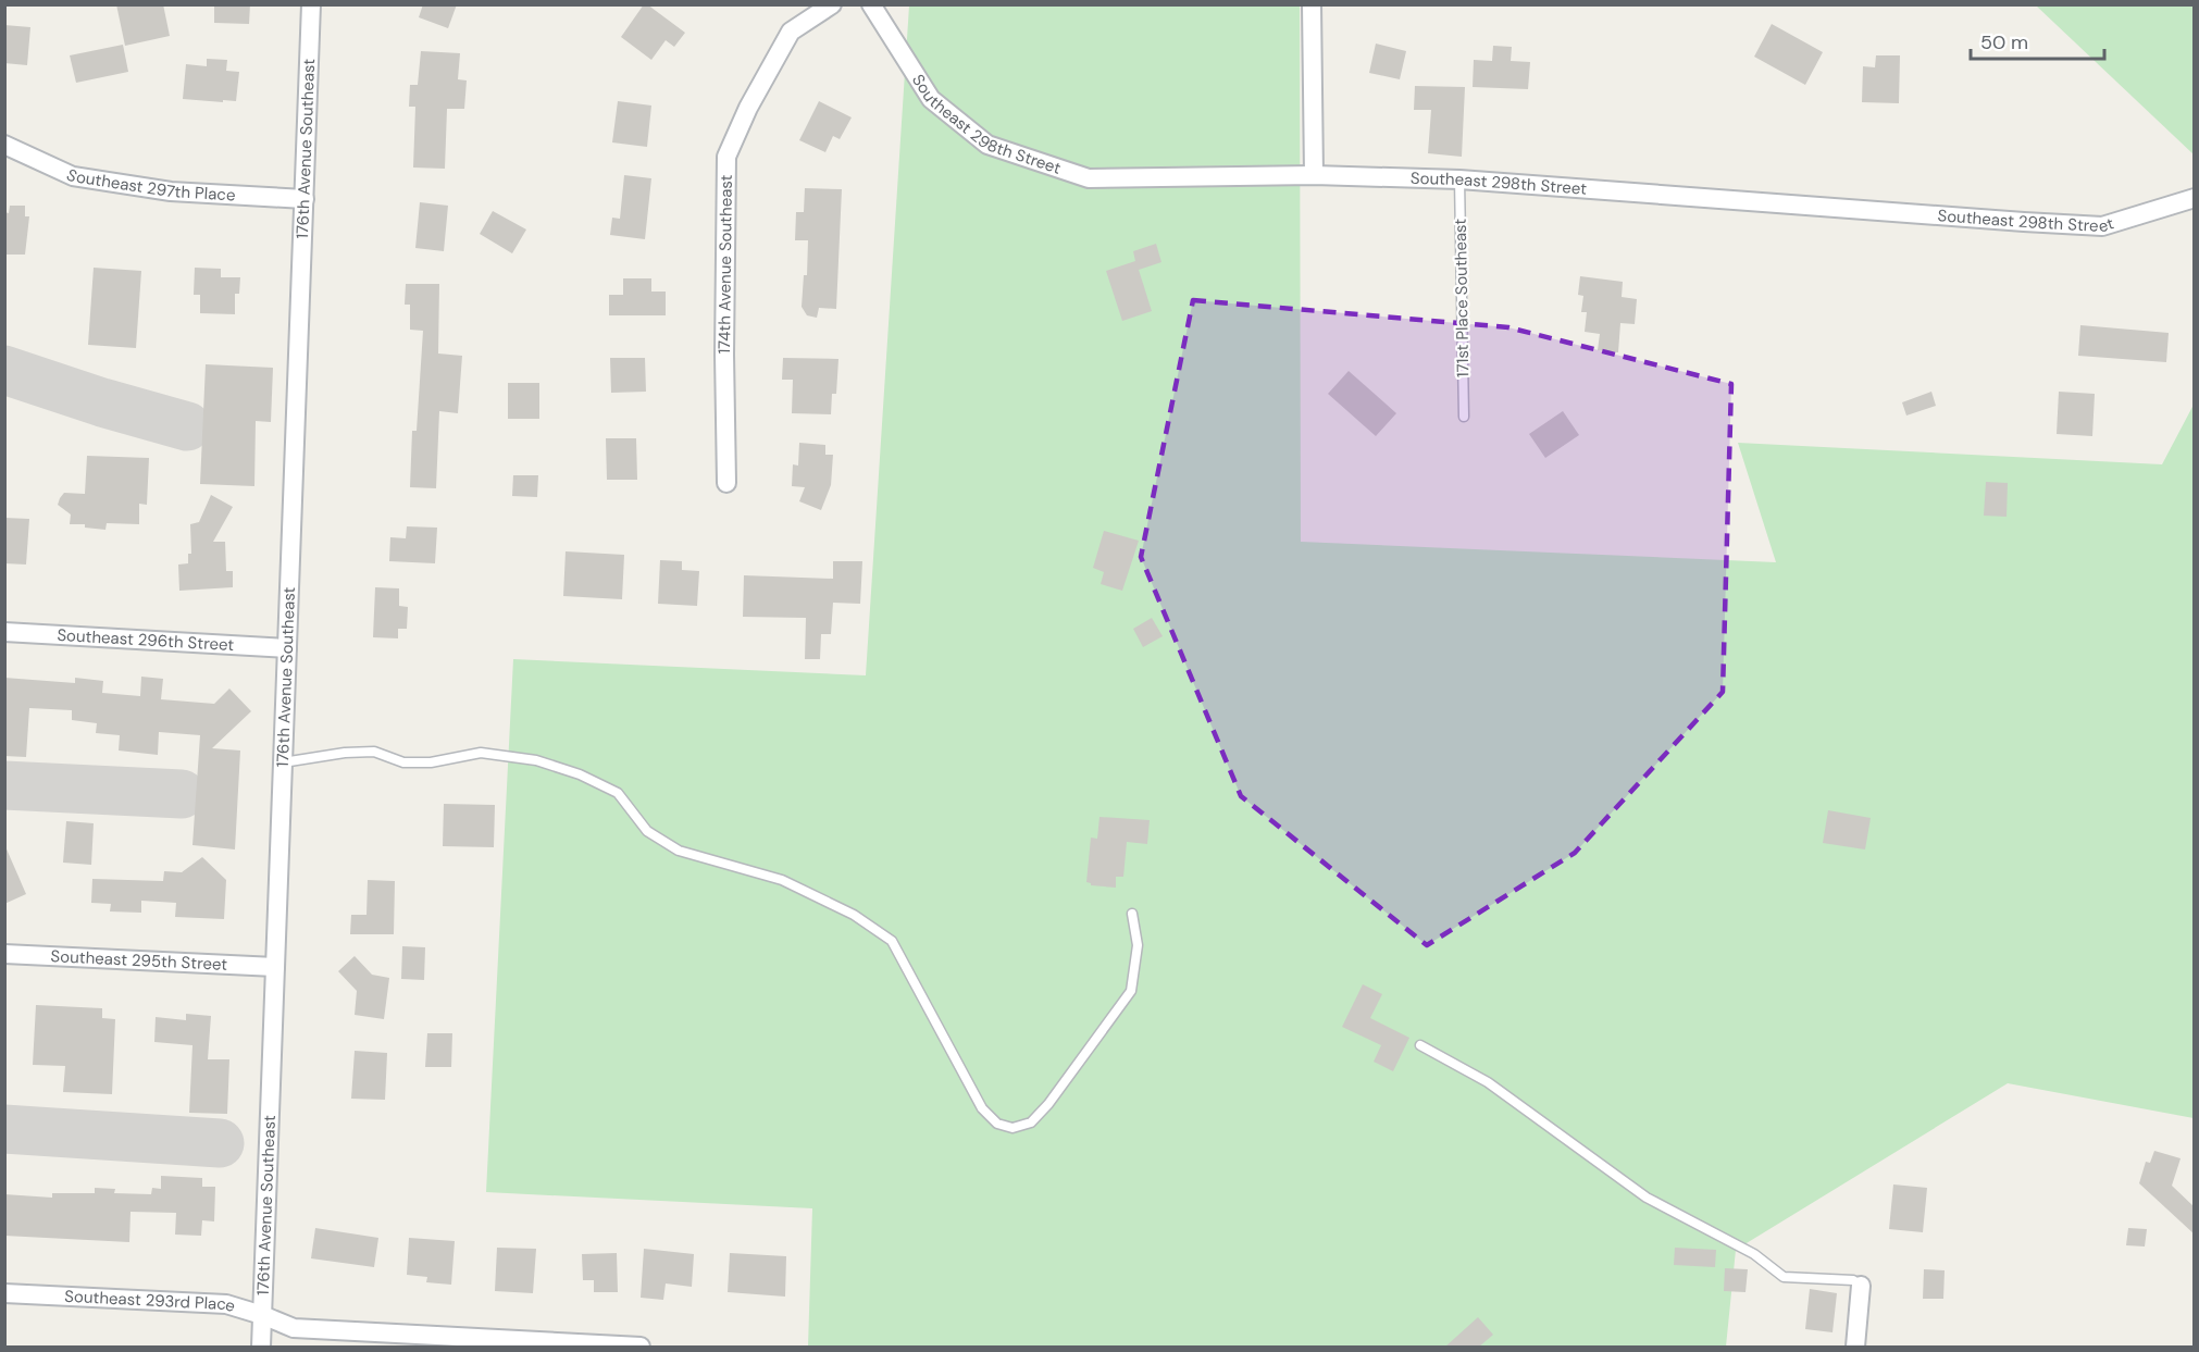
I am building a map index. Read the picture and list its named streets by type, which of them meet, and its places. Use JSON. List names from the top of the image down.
{
  "streets": {
    "street": [
      "Southeast 298th Street",
      "176th Avenue Southeast",
      "Southeast 297th Place",
      "174th Avenue Southeast",
      "Southeast 296th Street",
      "Southeast 295th Street",
      "Southeast 293rd Place"
    ],
    "lane": ["171st Place Southeast"]
  },
  "crossings": [
    ["Southeast 298th Street", "171st Place Southeast"],
    ["176th Avenue Southeast", "Southeast 297th Place"],
    ["176th Avenue Southeast", "Southeast 296th Street"],
    ["176th Avenue Southeast", "Southeast 295th Street"],
    ["176th Avenue Southeast", "Southeast 293rd Place"]
  ],
  "scale_bar": "50 m"
}
